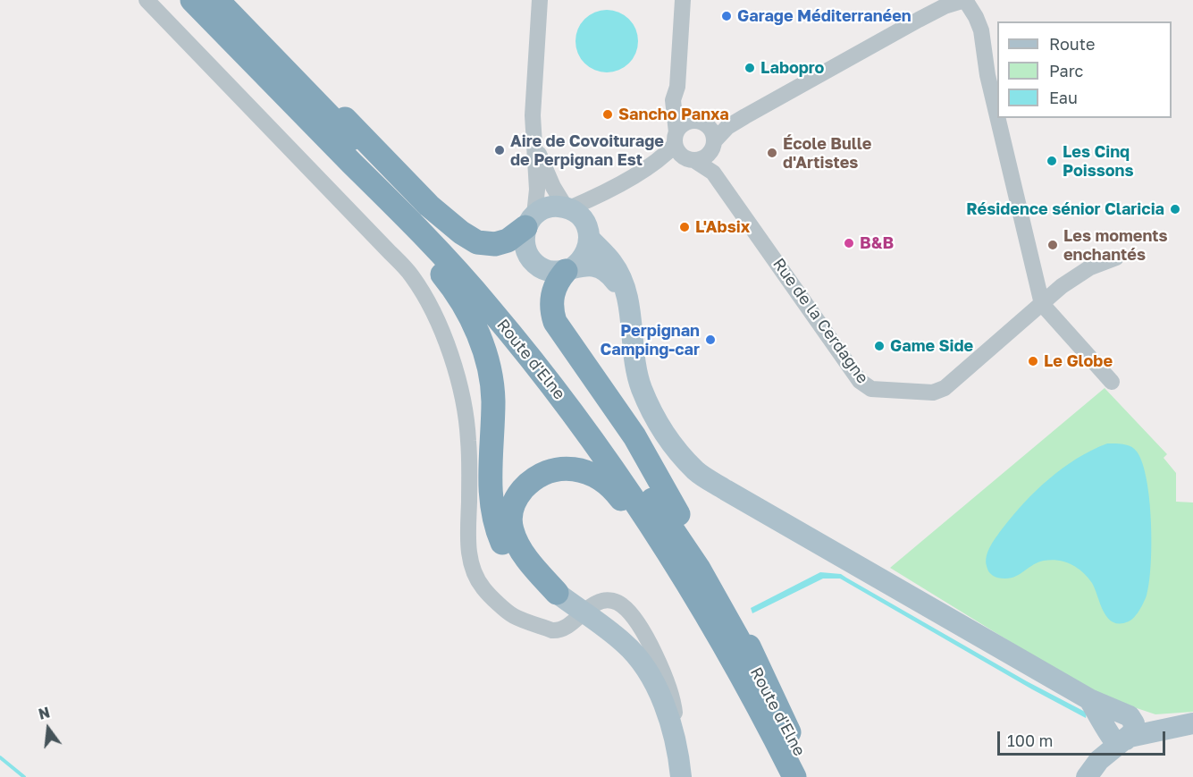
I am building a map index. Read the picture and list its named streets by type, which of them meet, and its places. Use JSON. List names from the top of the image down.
{
  "streets": {
    "highway": ["Route d'Elne"],
    "street": ["Rue de la Cerdagne"]
  },
  "places": [
    "Garage Méditerranéen",
    "Labopro",
    "Sancho Panxa",
    "Aire de Covoiturage de Perpignan Est",
    "École Bulle d'Artistes",
    "Les Cinq Poissons",
    "Résidence sénior Claricia",
    "L'Absix",
    "B&B",
    "Les moments enchantés",
    "Perpignan Camping-car",
    "Game Side",
    "Le Globe"
  ],
  "legend": ["Route", "Parc", "Eau"],
  "scale_bar": "100 m",
  "north": "top"
}
